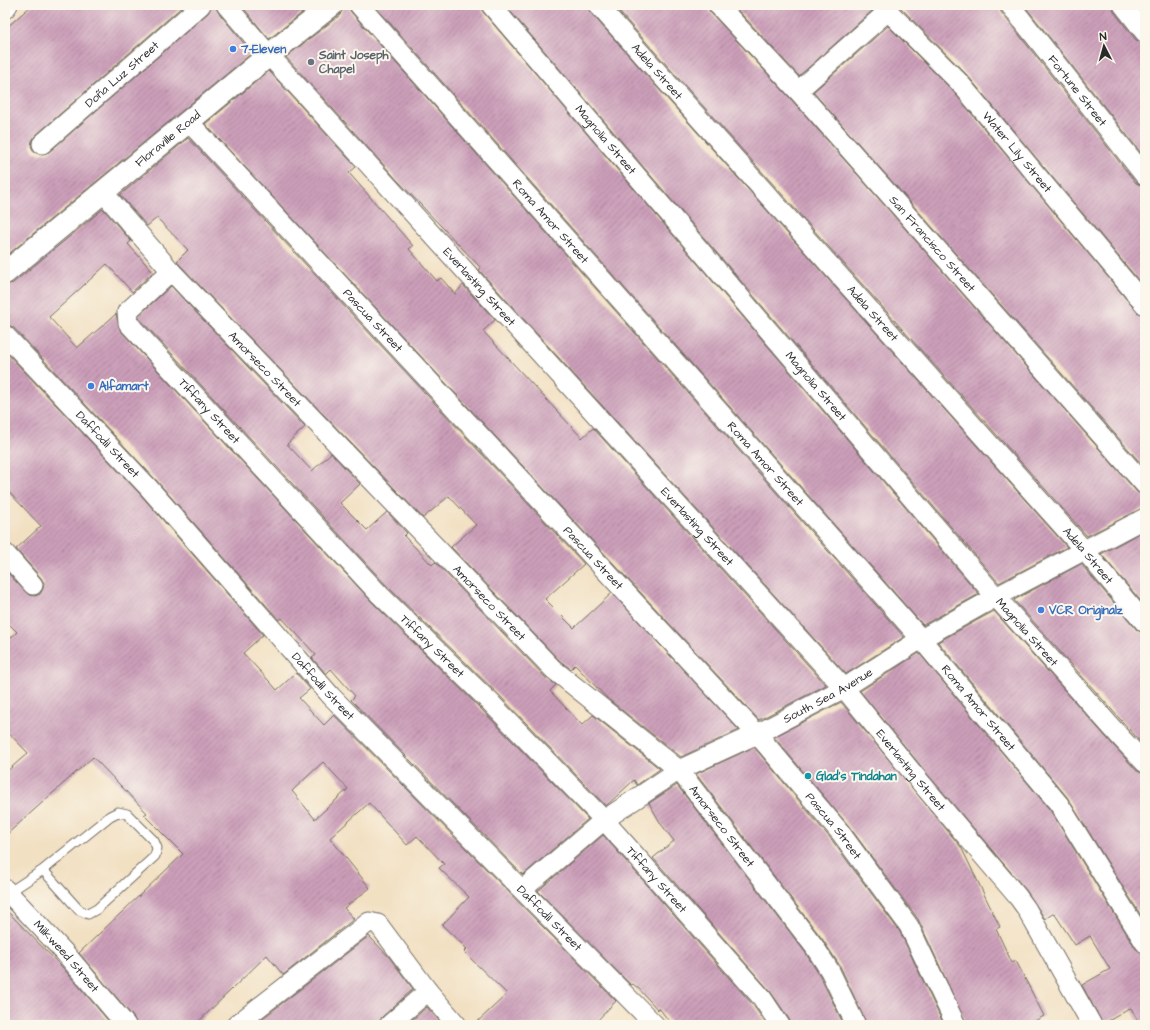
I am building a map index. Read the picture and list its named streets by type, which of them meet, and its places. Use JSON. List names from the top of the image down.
{
  "streets": {
    "street": [
      "Adela Street",
      "Doña Luz Street",
      "Fortune Street",
      "Floraville Road",
      "Magnolia Street",
      "Water Lily Street",
      "Roma Amor Street",
      "San Francisco Street",
      "Everlasting Street",
      "Pascua Street",
      "Amorseco Street",
      "Tiffany Street",
      "Daffodil Street",
      "South Sea Avenue",
      "Milkweed Street"
    ]
  },
  "crossings": [
    ["Adela Street", "South Sea Avenue"],
    ["Floraville Road", "Everlasting Street"],
    ["Floraville Road", "Pascua Street"],
    ["Floraville Road", "Amorseco Street"],
    ["Magnolia Street", "South Sea Avenue"],
    ["Roma Amor Street", "South Sea Avenue"],
    ["Everlasting Street", "South Sea Avenue"],
    ["Pascua Street", "South Sea Avenue"],
    ["Amorseco Street", "Tiffany Street"],
    ["Amorseco Street", "South Sea Avenue"],
    ["Tiffany Street", "South Sea Avenue"],
    ["Daffodil Street", "South Sea Avenue"]
  ],
  "places": [
    "7-Eleven",
    "Saint Joseph Chapel",
    "Alfamart",
    "VCR Originalz",
    "Glad's Tindahan"
  ],
  "north": "top"
}
